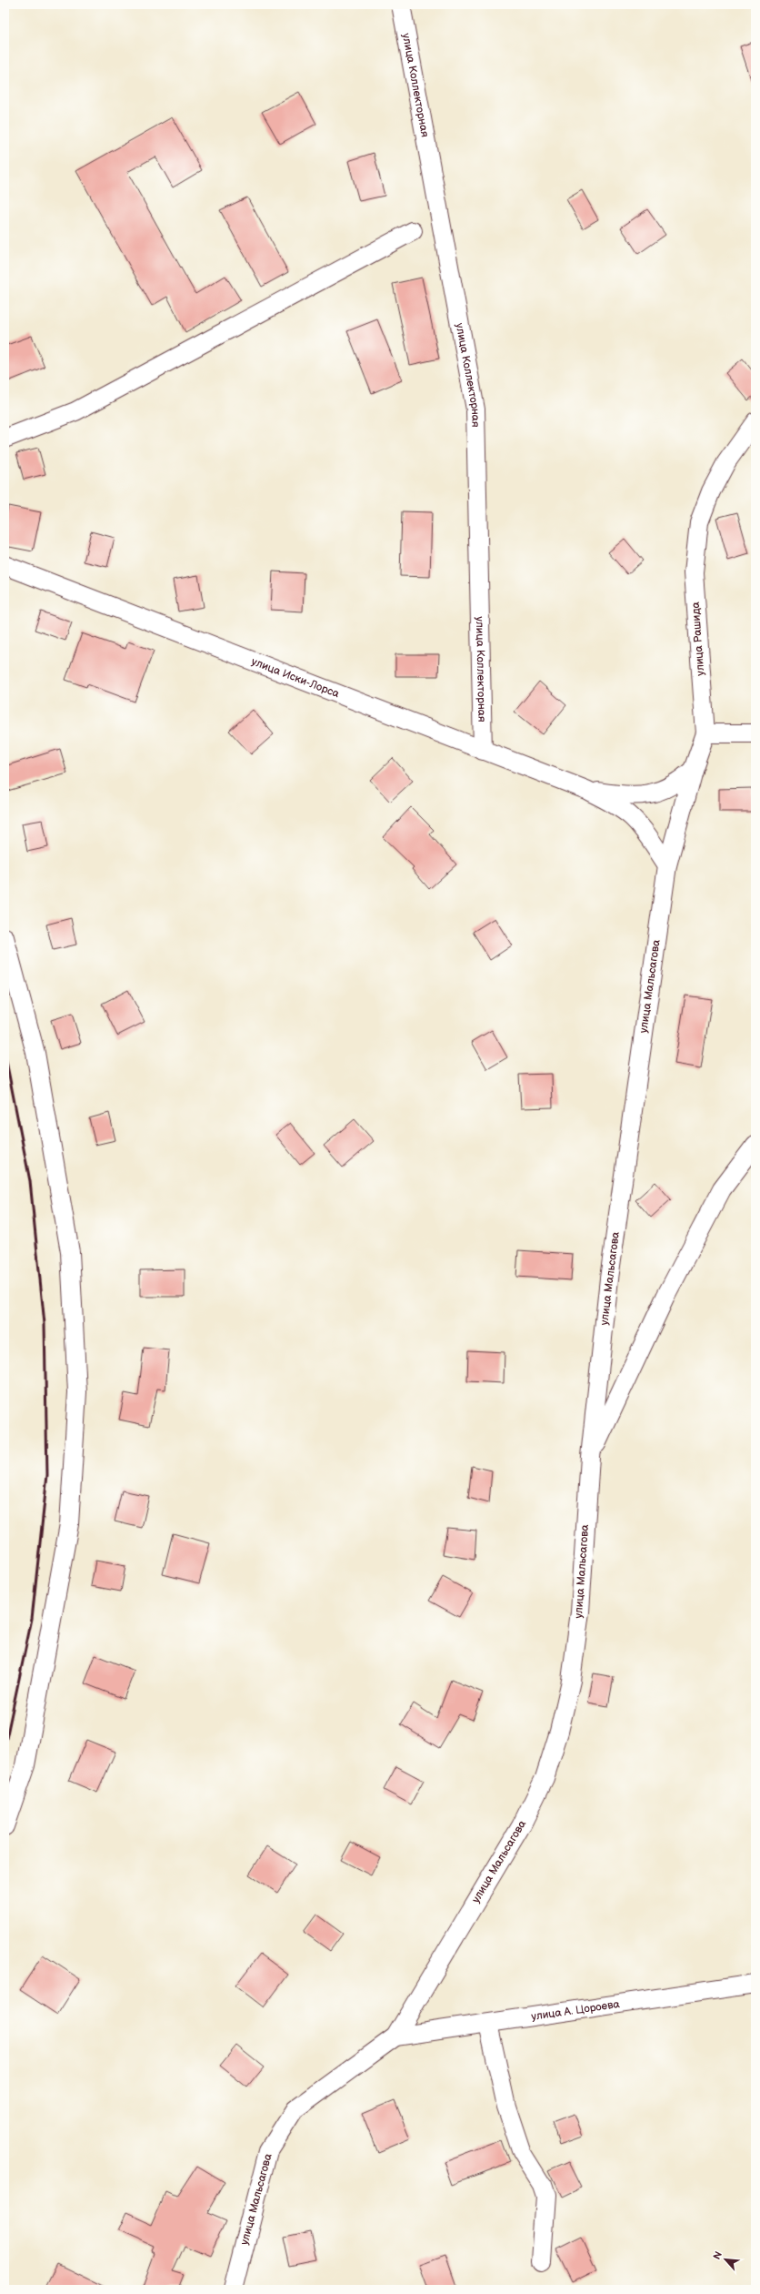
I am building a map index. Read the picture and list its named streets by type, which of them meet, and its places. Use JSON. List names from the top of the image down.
{
  "streets": {
    "street": [
      "улица Коллекторная",
      "улица Рашида",
      "улица Иски-Лорса",
      "улица Мальсагова",
      "улица А. Цороева"
    ]
  },
  "crossings": [
    ["улица Коллекторная", "улица Иски-Лорса"],
    ["улица Рашида", "улица Мальсагова"],
    ["улица Мальсагова", "улица А. Цороева"]
  ],
  "north": "top left"
}
